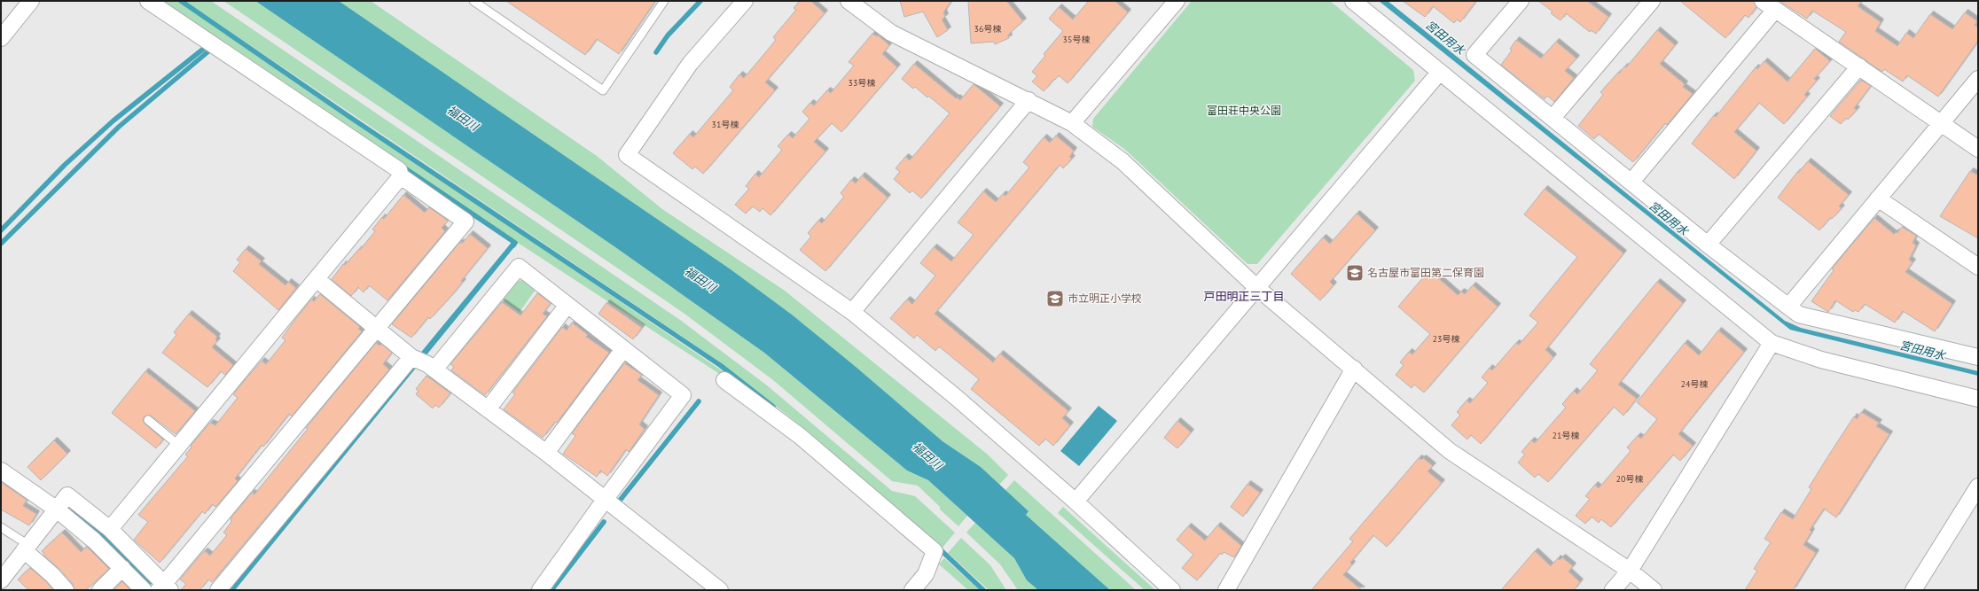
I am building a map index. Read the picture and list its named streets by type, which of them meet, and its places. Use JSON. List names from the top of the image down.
{
  "districts": ["戸田明正三丁目"],
  "water": ["宮田用水", "福田川"],
  "parks": ["富田荘中央公園"],
  "places": {
    "school or university": ["名古屋市富田第二保育園", "市立明正小学校"]
  },
  "house_numbers": [
    "36号棟",
    "35号棟",
    "33号棟",
    "31号棟",
    "23号棟",
    "24号棟",
    "21号棟",
    "20号棟"
  ]
}
